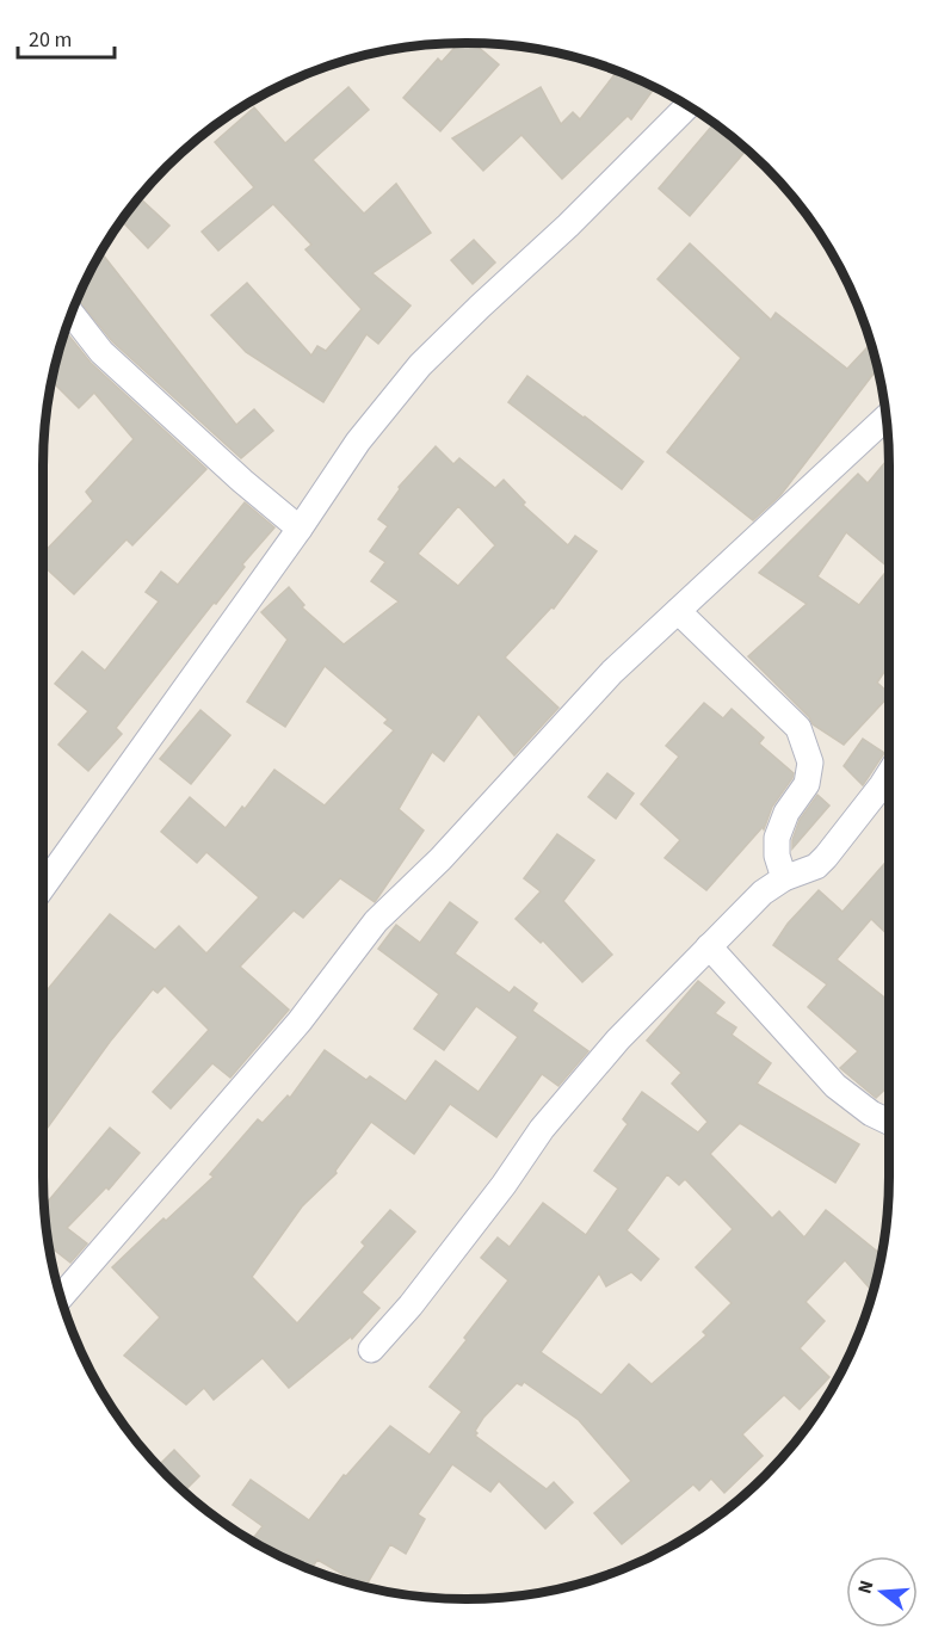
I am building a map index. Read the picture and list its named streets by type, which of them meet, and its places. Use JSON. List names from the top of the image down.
{
  "scale_bar": "20 m",
  "north": "left"
}
